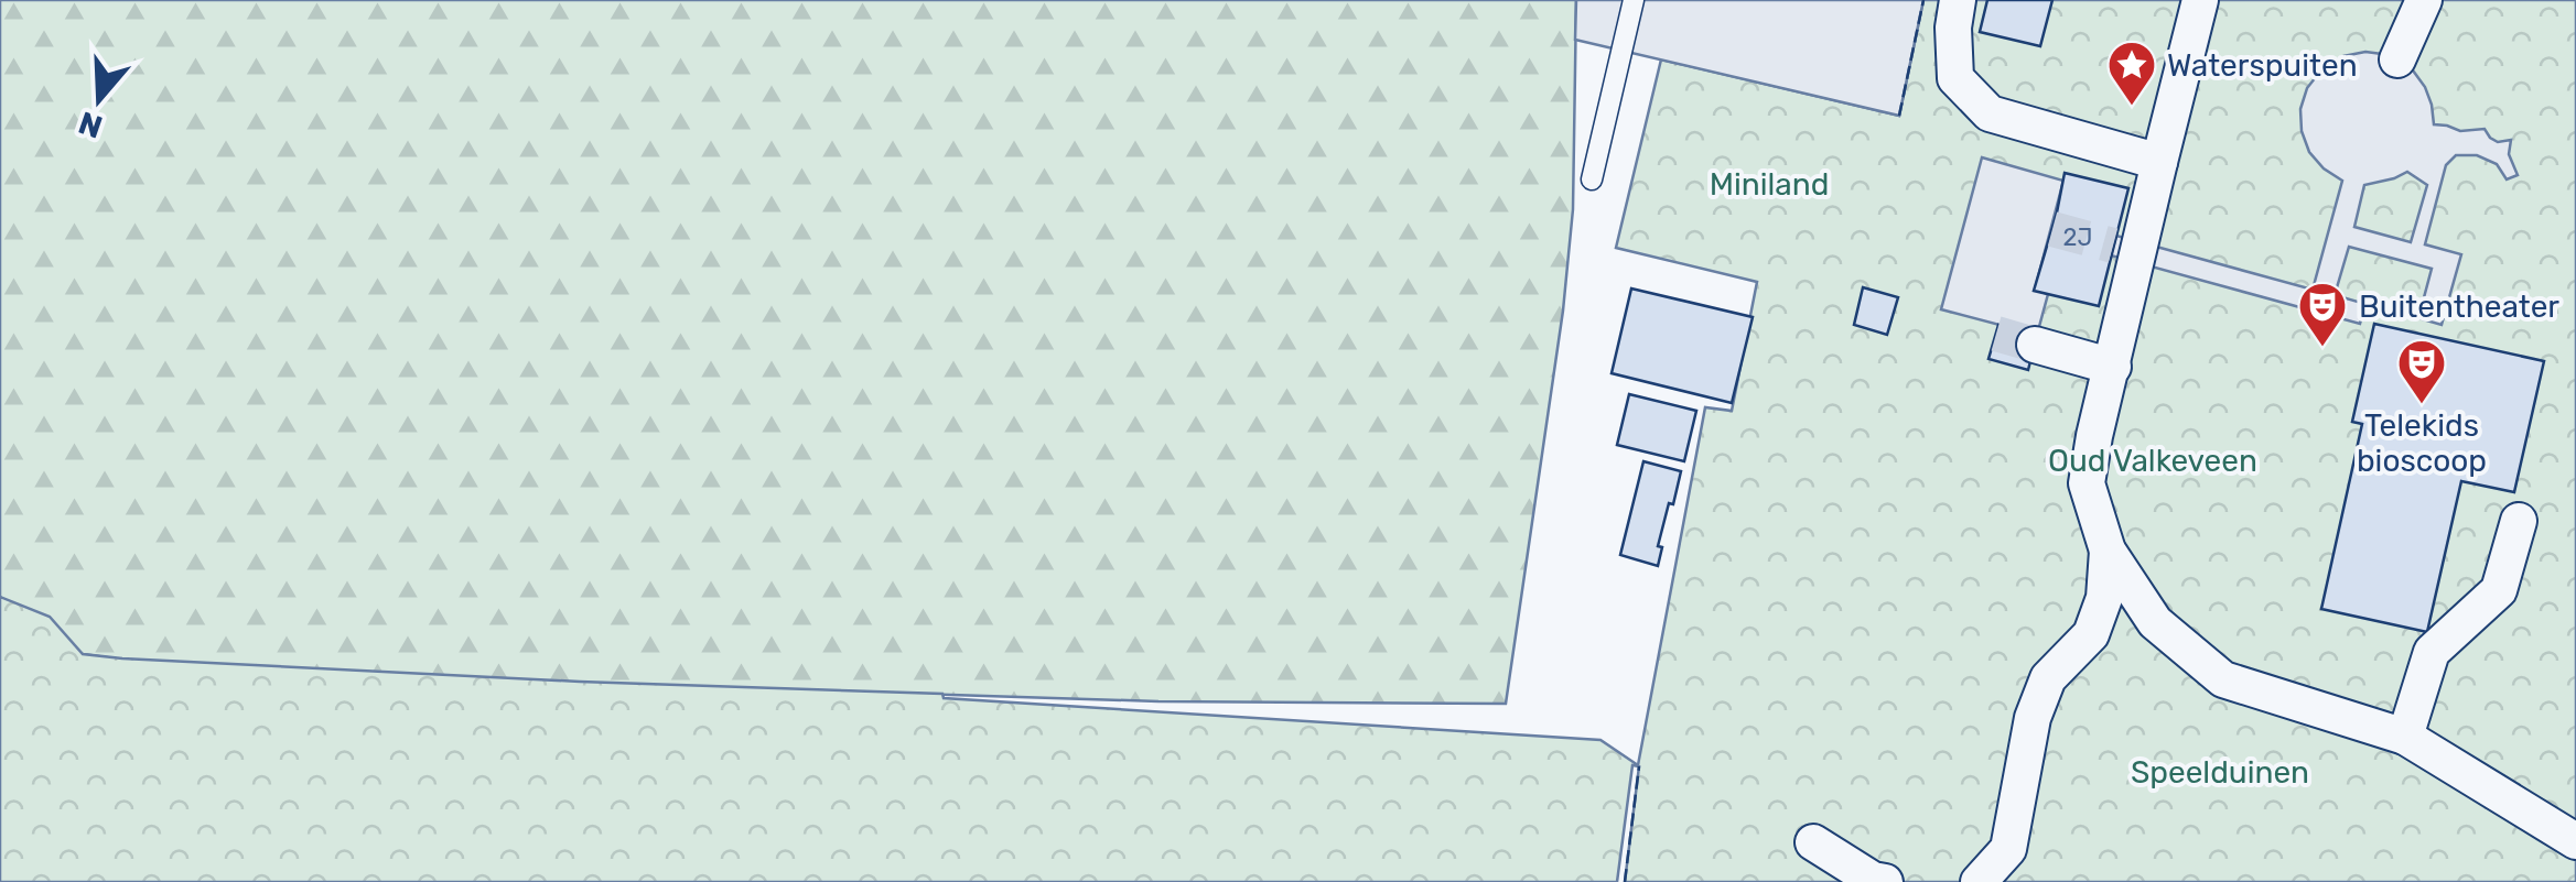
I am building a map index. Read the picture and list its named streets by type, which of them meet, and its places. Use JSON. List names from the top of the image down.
{
  "parks": ["Miniland", "Oud Valkeveen", "Speelduinen"],
  "places": {
    "place": ["Waterspuiten"],
    "theatre": ["Buitentheater", "Telekids bioscoop"]
  },
  "house_numbers": ["2J"],
  "north": "bottom"
}
